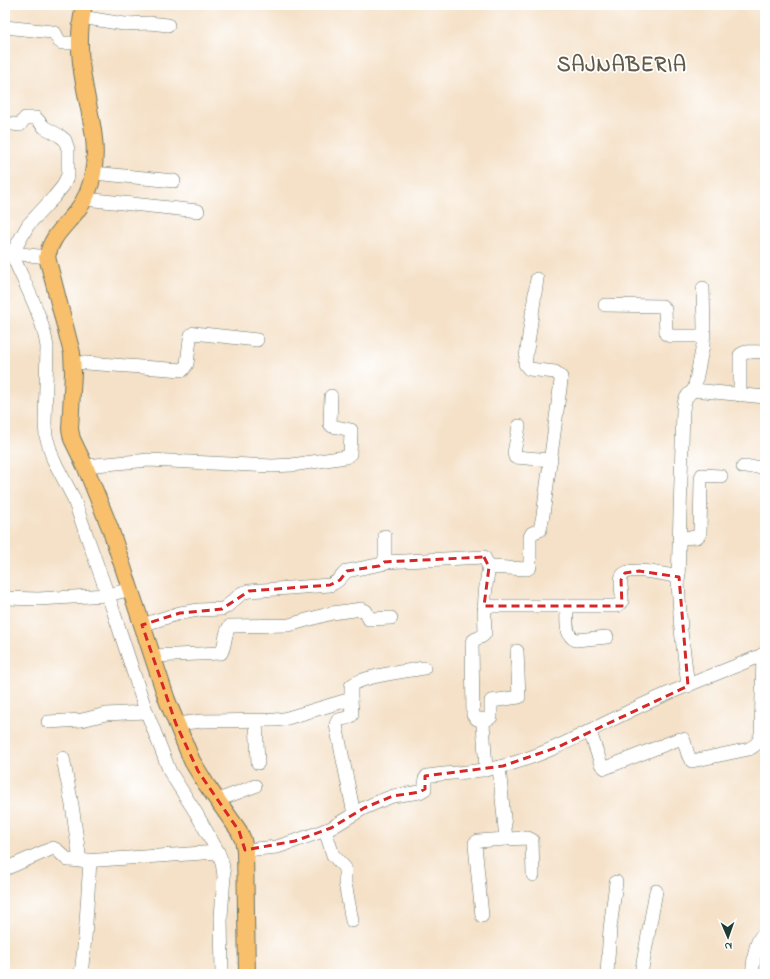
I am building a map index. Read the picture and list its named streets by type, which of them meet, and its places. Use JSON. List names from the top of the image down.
{
  "districts": ["SAJNABERIA"],
  "north": "bottom"
}
